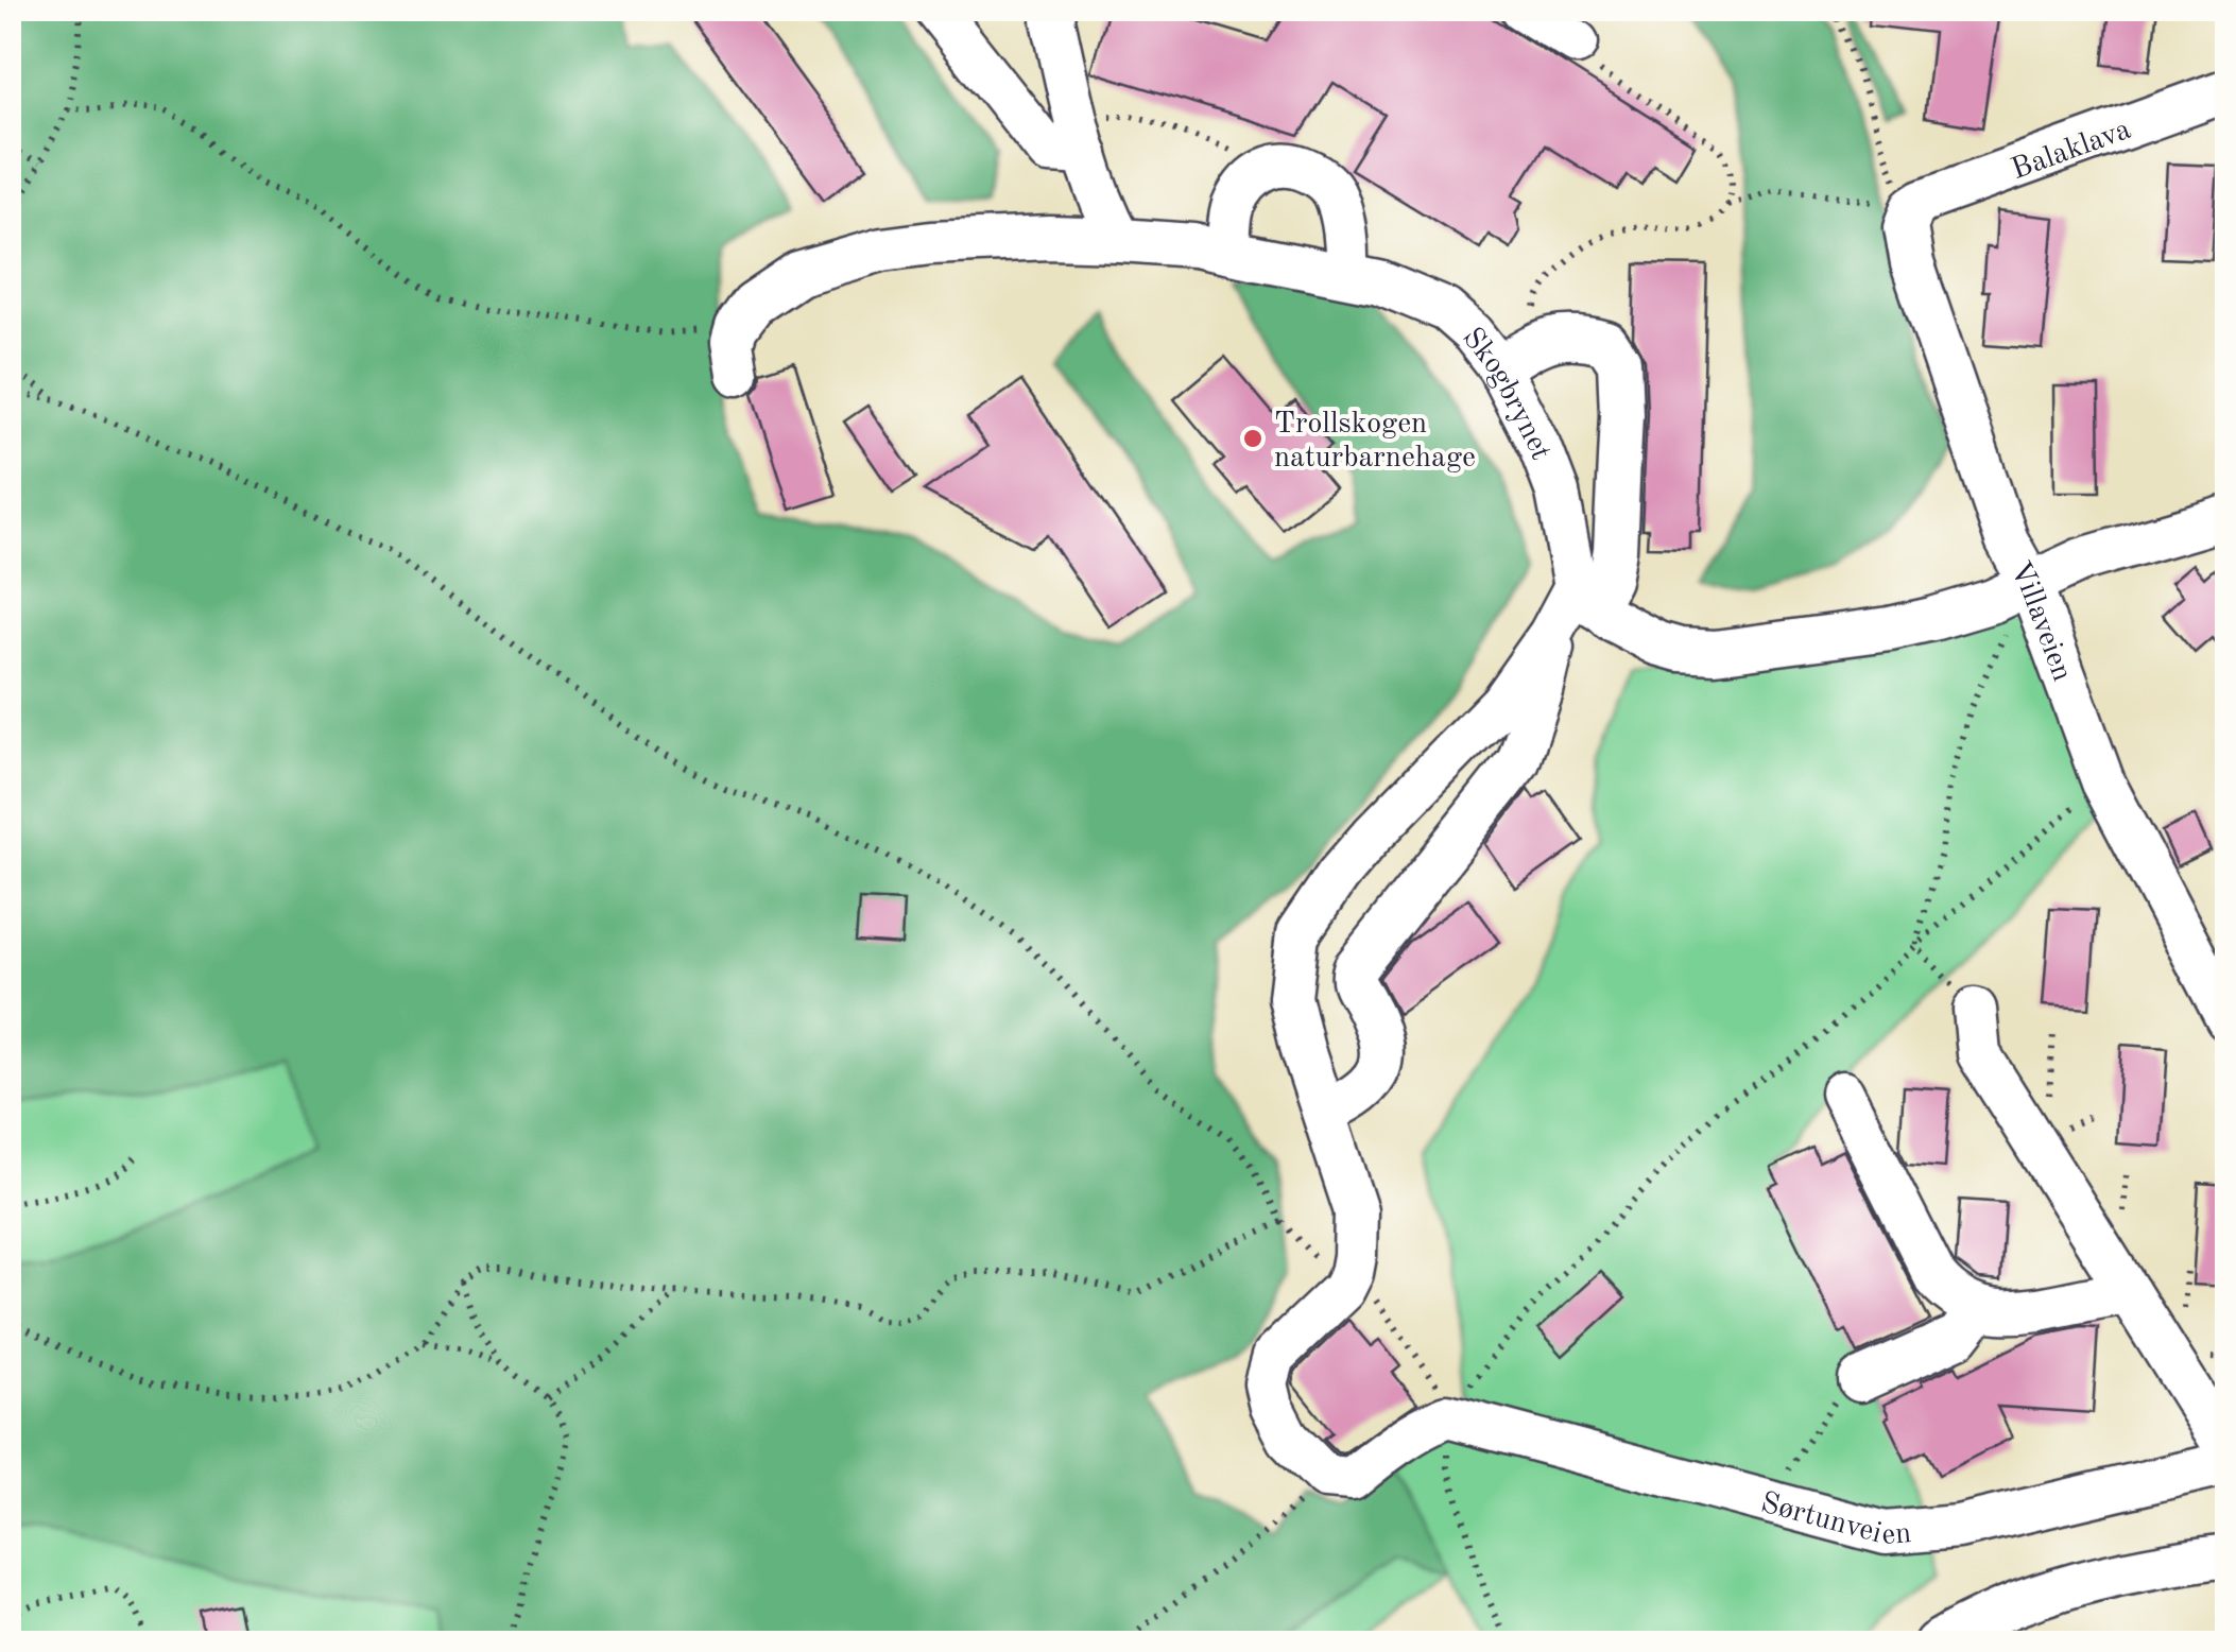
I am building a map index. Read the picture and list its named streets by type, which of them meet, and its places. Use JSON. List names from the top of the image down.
{
  "streets": {
    "street": [
      "Balaklava",
      "Skogbrynet",
      "Villaveien",
      "Sørtunveien"
    ]
  },
  "crossings": [
    ["Balaklava", "Villaveien"]
  ],
  "places": ["Trollskogen naturbarnehage"]
}
